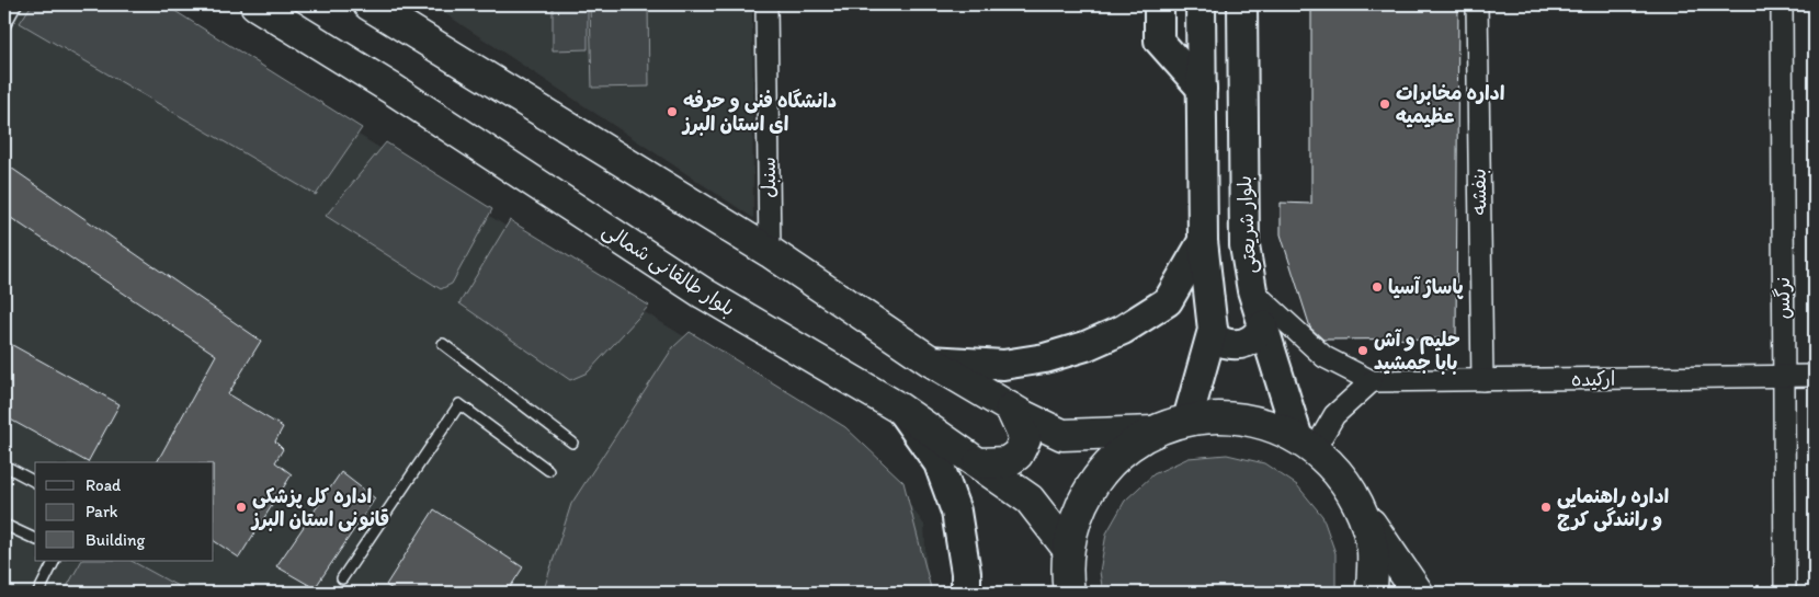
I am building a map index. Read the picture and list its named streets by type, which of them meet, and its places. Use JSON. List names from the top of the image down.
{
  "streets": {
    "main road": ["بلوار شریعتی", "بلوار طالقانی شمالی"],
    "street": [
      "سنبل",
      "بنفشه",
      "نرگس",
      "ارکیده"
    ]
  },
  "crossings": [
    ["بنفشه", "ارکیده"],
    ["بلوار شریعتی", "ارکیده"],
    ["نرگس", "ارکیده"]
  ],
  "places": [
    "اداره مخابرات عظیمیه",
    "دانشگاه فنی و حرفه ای استان البرز",
    "پاساژ آسیا",
    "حلیم و آش بابا جمشید",
    "اداره کل پزشکی قانونی استان البرز",
    "اداره راهنمایی و رانندگی کرج"
  ],
  "legend": ["Road", "Park", "Building"]
}
